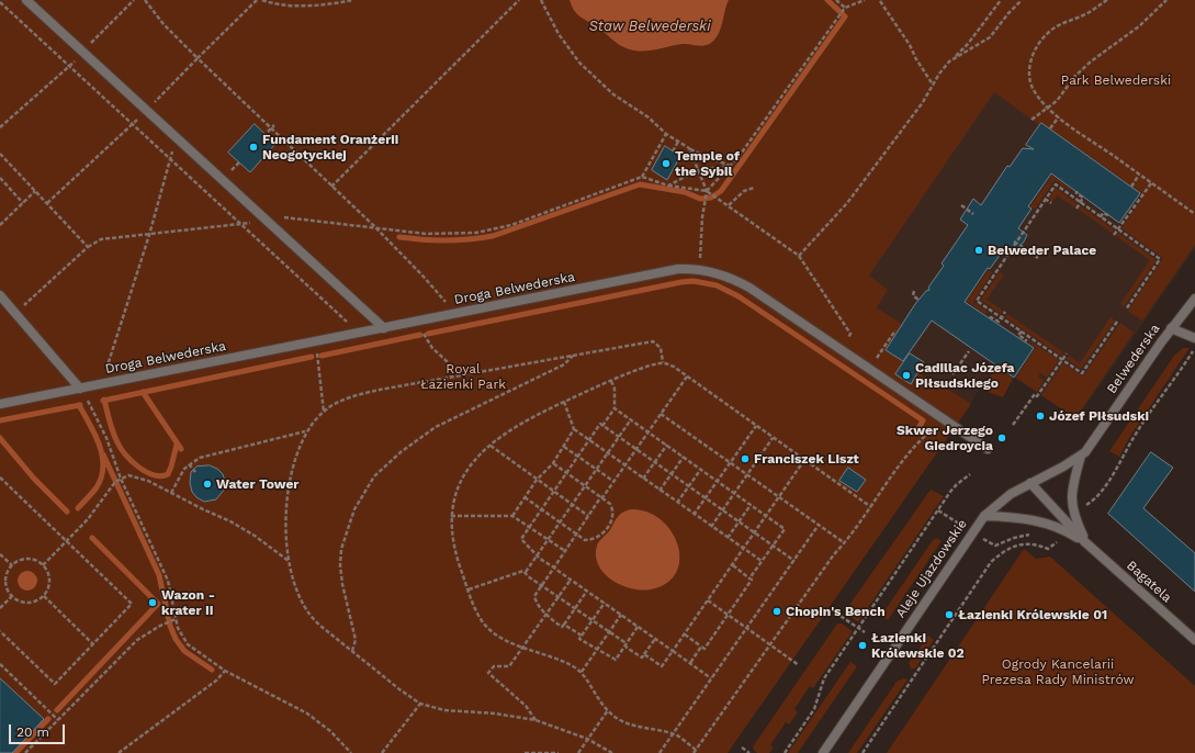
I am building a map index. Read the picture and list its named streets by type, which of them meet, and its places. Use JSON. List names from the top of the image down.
{
  "streets": {
    "street": [
      "Droga Belwederska",
      "Belwederska",
      "Aleje Ujazdowskie",
      "Bagatela"
    ]
  },
  "crossings": [
    ["Belwederska", "Aleje Ujazdowskie"],
    ["Aleje Ujazdowskie", "Bagatela"]
  ],
  "water": ["Staw Belwederski"],
  "parks": ["Park Belwederski", "Royal Łazienki Park", "Ogrody Kancelarii Prezesa Rady Ministrów"],
  "places": [
    "Fundament Oranżerii Neogotyckiej",
    "Temple of the Sybil",
    "Belweder Palace",
    "Cadillac Józefa Piłsudskiego",
    "Józef Piłsudski",
    "Skwer Jerzego Giedroycia",
    "Franciszek Liszt",
    "Water Tower",
    "Wazon - krater II",
    "Chopin's Bench",
    "Łazienki Królewskie 01",
    "Łazienki Królewskie 02"
  ],
  "scale_bar": "20 m"
}
